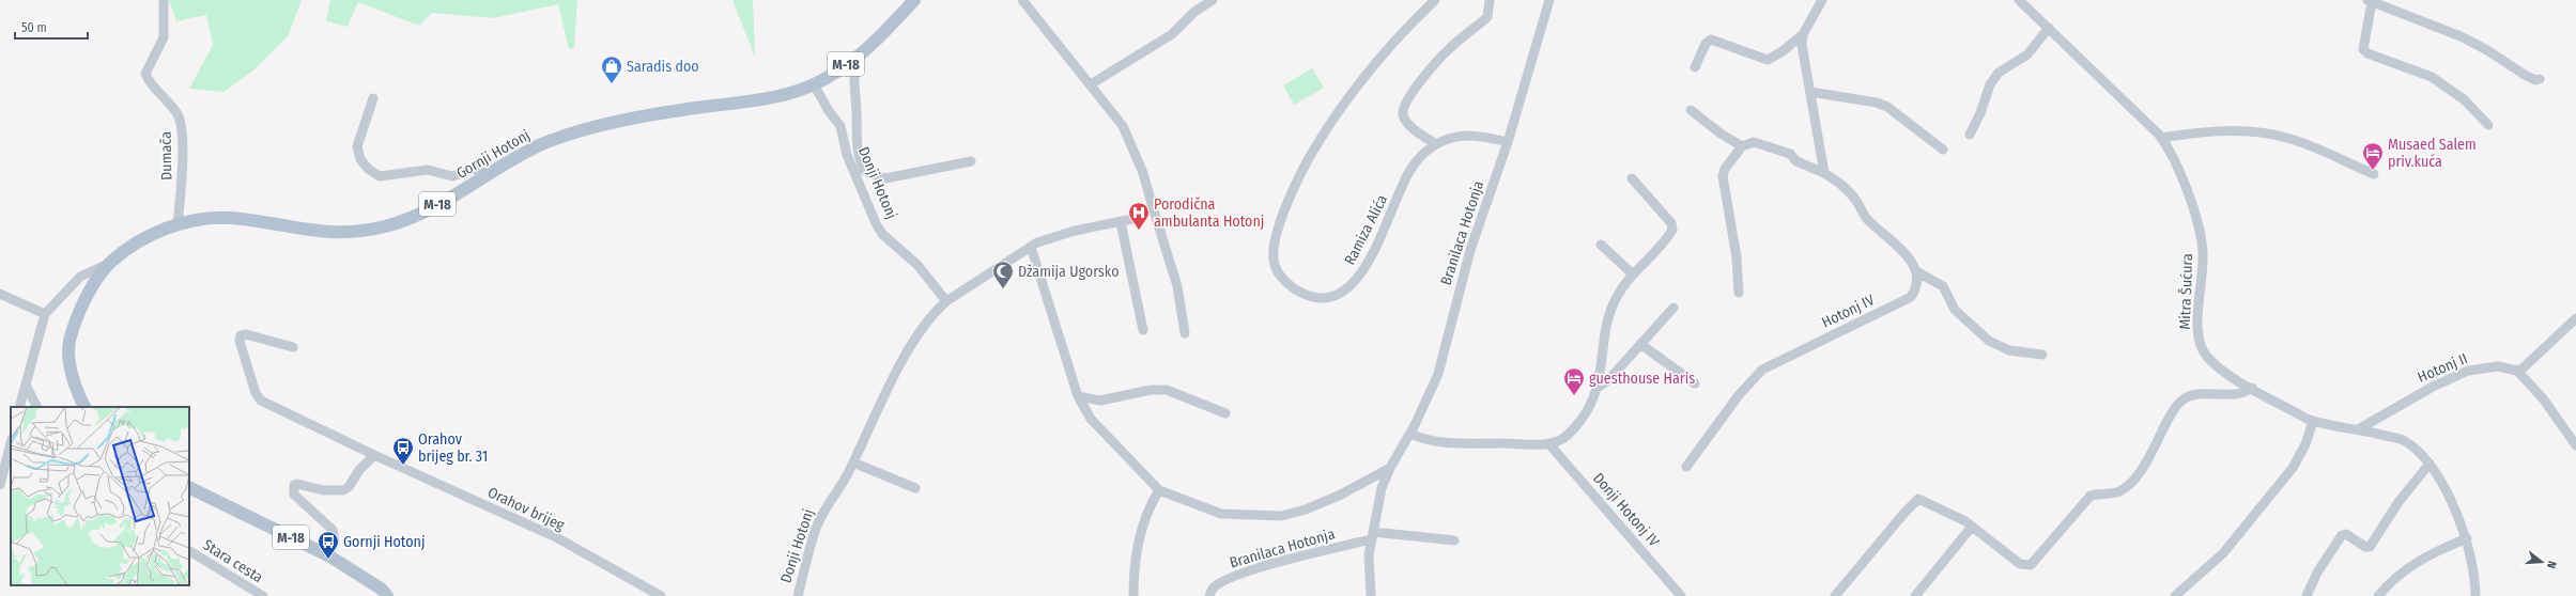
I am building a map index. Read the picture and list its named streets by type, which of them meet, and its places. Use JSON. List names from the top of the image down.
{
  "streets": {
    "main road": ["M-18", "Gornji Hotonj"],
    "street": [
      "Dumača",
      "Donji Hotonj",
      "Ramiza Alića",
      "Branilaca Hotonja",
      "Mitra Šućura",
      "Hotonj IV",
      "Hotonj II",
      "Orahov brijeg",
      "Donji Hotonj IV",
      "Stara cesta"
    ]
  },
  "crossings": [
    ["M-18", "Gornji Hotonj"],
    ["M-18", "Donji Hotonj"],
    ["Gornji Hotonj", "Dumača"],
    ["Gornji Hotonj", "Donji Hotonj"],
    ["Donji Hotonj", "Branilaca Hotonja"],
    ["Ramiza Alića", "Branilaca Hotonja"],
    ["Mitra Šućura", "Hotonj II"]
  ],
  "places": {
    "shop": ["Saradis doo"],
    "hotel": ["Musaed Salem priv.kuća", "guesthouse Haris"],
    "hospital": ["Porodična ambulanta Hotonj"],
    "mosque": ["Džamija Ugorsko"],
    "bus stop": ["Orahov brijeg br. 31", "Gornji Hotonj"]
  },
  "scale_bar": "50 m",
  "north": "right"
}
